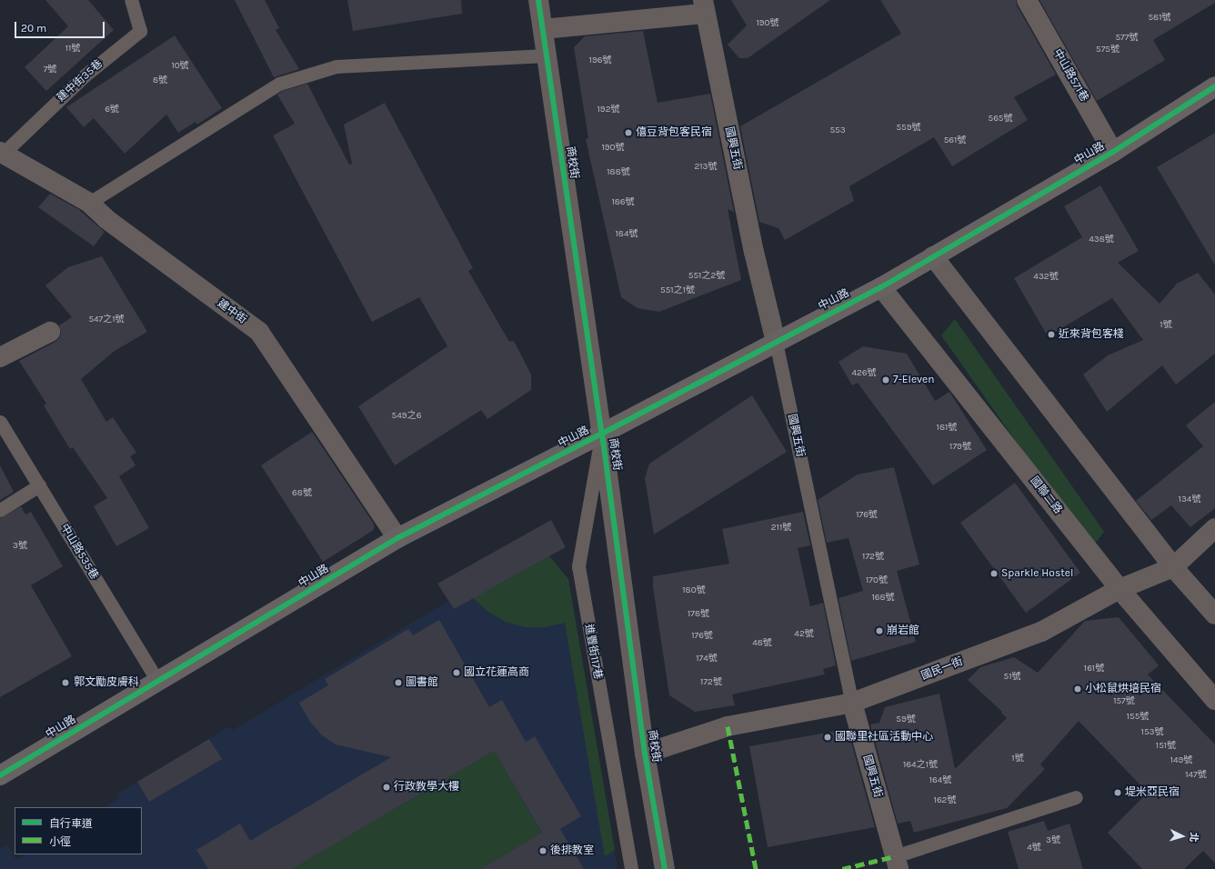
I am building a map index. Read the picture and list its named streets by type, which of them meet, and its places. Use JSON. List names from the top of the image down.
{
  "streets": {
    "street": [
      "中山路571巷",
      "國興五街",
      "中山路",
      "商校街",
      "建中街",
      "國聯二路",
      "國民一街"
    ],
    "lane": ["建中街35巷", "中山路535巷", "進豐街117巷"]
  },
  "crossings": [
    ["中山路571巷", "中山路"],
    ["建中街35巷", "建中街"],
    ["國興五街", "中山路"],
    ["國興五街", "國民一街"],
    ["中山路", "商校街"],
    ["中山路", "建中街"],
    ["中山路", "國聯二路"],
    ["中山路", "中山路535巷"],
    ["中山路", "進豐街117巷"],
    ["商校街", "進豐街117巷"],
    ["商校街", "國民一街"],
    ["國聯二路", "國民一街"]
  ],
  "places": [
    "僖豆背包客民宿",
    "近來背包客棧",
    "7-Eleven",
    "Sparkle Hostel",
    "崩岩館",
    "國立花蓮高商",
    "郭文勵皮膚科",
    "圖書館",
    "小松鼠烘培民宿",
    "國聯里社區活動中心",
    "行政教學大樓",
    "堤米亞民宿",
    "後排教室"
  ],
  "house_numbers": [
    "581號",
    "190號",
    "577號",
    "11號",
    "575號",
    "196號",
    "10號",
    "7號",
    "8號",
    "6號",
    "192號",
    "565號",
    "559號",
    "553",
    "561號",
    "190號",
    "213號",
    "188號",
    "186號",
    "184號",
    "438號",
    "551之2號",
    "432號",
    "551之1號",
    "547之1號",
    "1號",
    "426號",
    "549之6",
    "181號",
    "179號",
    "68號",
    "134號",
    "176號",
    "211號",
    "3號",
    "172號",
    "170號",
    "180號",
    "168號",
    "178號",
    "42號",
    "176號",
    "48號",
    "174號",
    "161號",
    "51號",
    "172號",
    "157號",
    "155號",
    "59號",
    "153號",
    "151號",
    "1號",
    "149號",
    "164之1號",
    "147號",
    "164號",
    "162號",
    "3號",
    "4號"
  ],
  "legend": ["自行車道", "小徑"],
  "scale_bar": "20 m",
  "north": "right"
}
